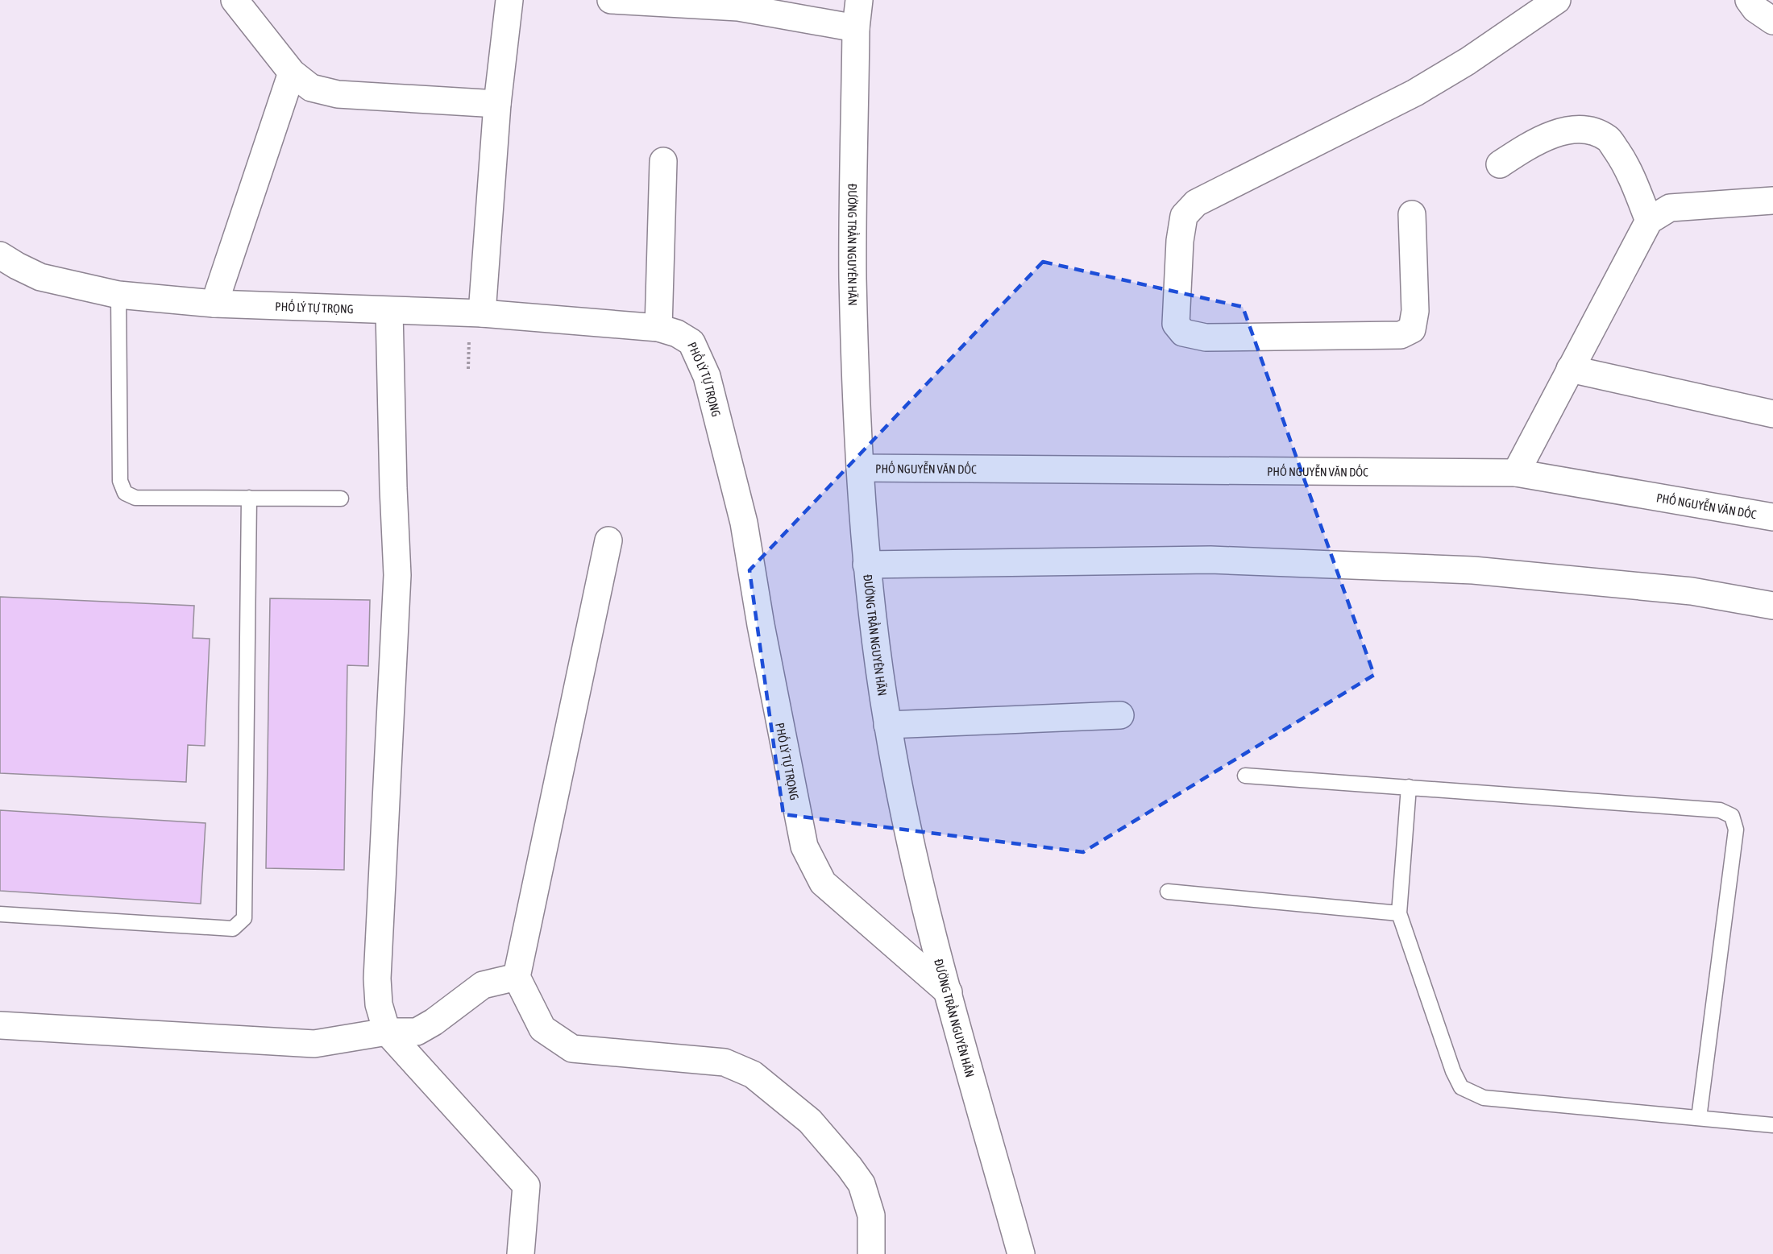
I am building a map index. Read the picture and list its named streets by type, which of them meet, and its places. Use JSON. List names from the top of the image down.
{
  "streets": {
    "street": ["ĐƯỜNG TRẦN NGUYÊN HÃN", "PHỐ LÝ TỰ TRỌNG", "PHỐ NGUYỄN VĂN DỐC"]
  },
  "crossings": [
    ["ĐƯỜNG TRẦN NGUYÊN HÃN", "PHỐ LÝ TỰ TRỌNG"],
    ["ĐƯỜNG TRẦN NGUYÊN HÃN", "PHỐ NGUYỄN VĂN DỐC"]
  ]
}
